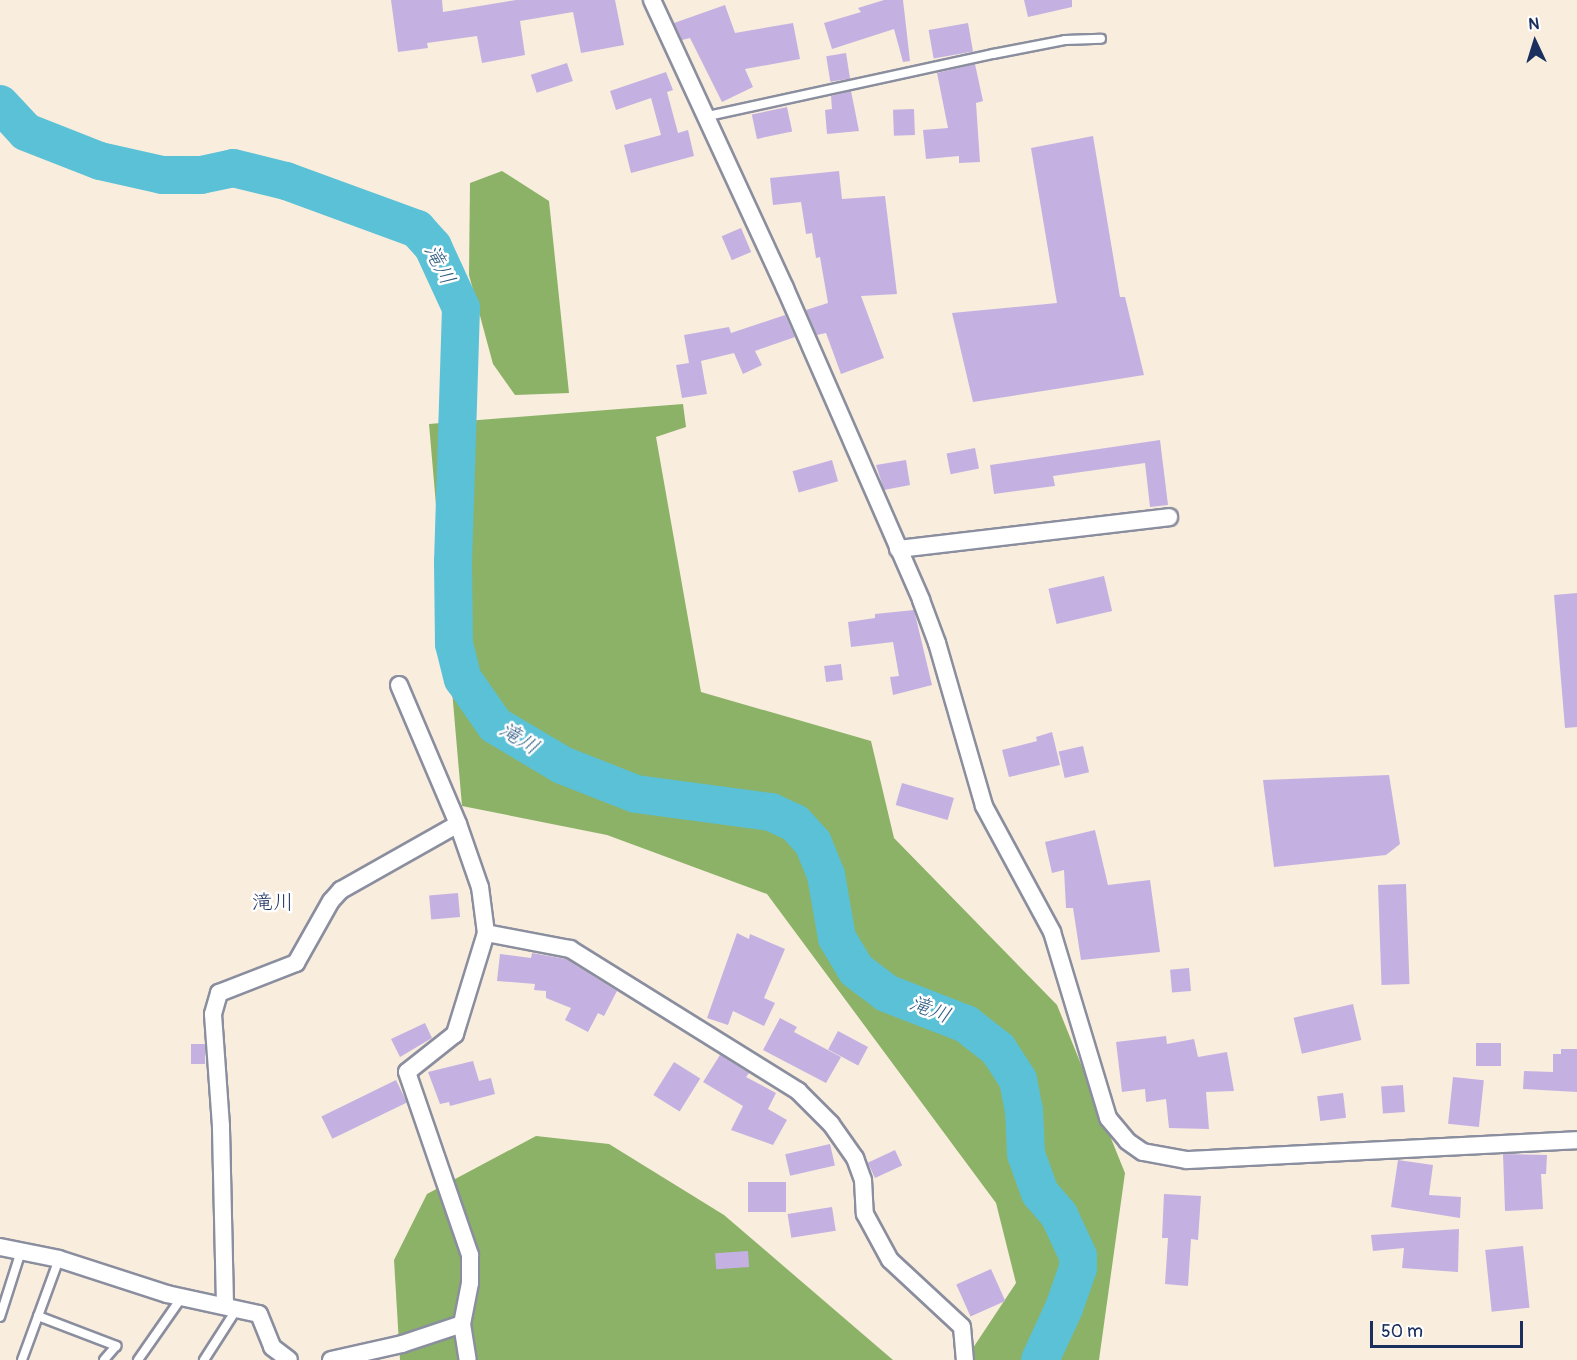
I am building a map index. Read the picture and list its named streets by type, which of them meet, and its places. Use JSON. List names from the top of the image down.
{
  "districts": ["滝川"],
  "water": ["滝川"],
  "scale_bar": "50 m",
  "north": "top"
}
